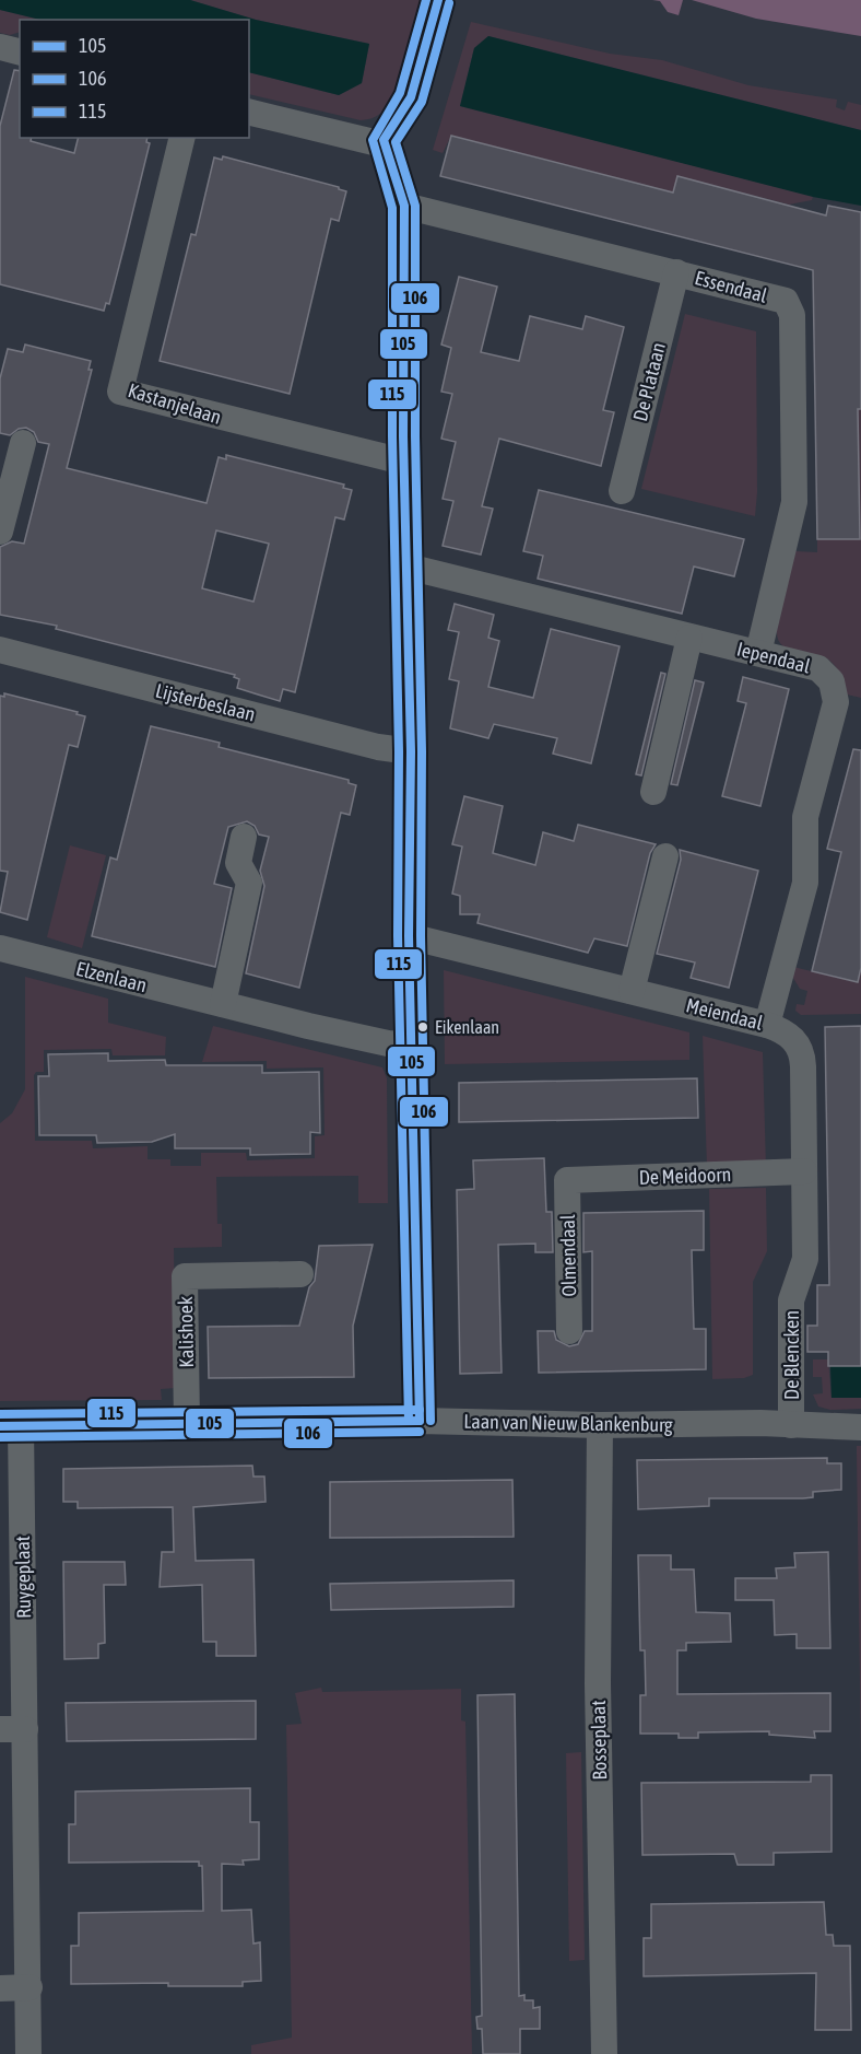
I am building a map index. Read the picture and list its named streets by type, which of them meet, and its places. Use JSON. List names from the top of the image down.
{
  "streets": {
    "street": [
      "Essendaal",
      "De Plataan",
      "Kastanjelaan",
      "Iependaal",
      "Lijsterbeslaan",
      "Elzenlaan",
      "Meiendaal",
      "De Meidoorn",
      "Olmendaal",
      "Kalishoek",
      "De Blencken",
      "Laan van Nieuw Blankenburg",
      "Ruygeplaat",
      "Bosseplaat"
    ]
  },
  "crossings": [
    ["Essendaal", "De Plataan"],
    ["Essendaal", "Iependaal"],
    ["Iependaal", "Meiendaal"],
    ["Meiendaal", "De Meidoorn"],
    ["Meiendaal", "De Blencken"],
    ["De Meidoorn", "Olmendaal"],
    ["Kalishoek", "Laan van Nieuw Blankenburg"],
    ["De Blencken", "Laan van Nieuw Blankenburg"],
    ["Laan van Nieuw Blankenburg", "Ruygeplaat"],
    ["Laan van Nieuw Blankenburg", "Bosseplaat"]
  ],
  "places": ["Eikenlaan"],
  "lines": ["transit line 105", "transit line 115", "transit line 106"],
  "legend": ["105", "106", "115"]
}
